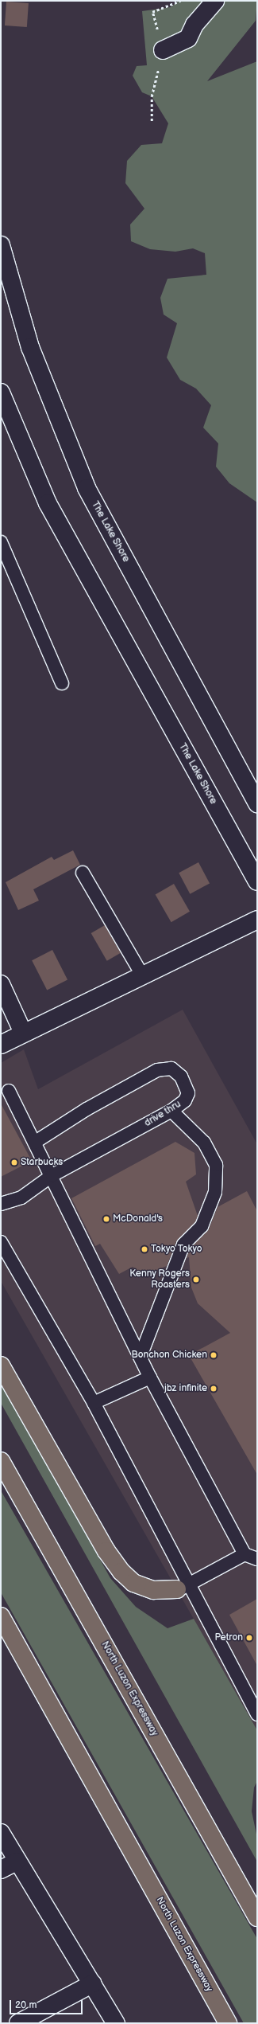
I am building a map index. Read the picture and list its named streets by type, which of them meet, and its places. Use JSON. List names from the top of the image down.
{
  "streets": {
    "highway": ["North Luzon Expressway"],
    "street": ["The Lake Shore"],
    "lane": ["drive thru"]
  },
  "places": [
    "Starbucks",
    "McDonald's",
    "Tokyo Tokyo",
    "Kenny Rogers Roasters",
    "Bonchon Chicken",
    "jbz infinite",
    "Petron"
  ],
  "scale_bar": "20 m"
}
